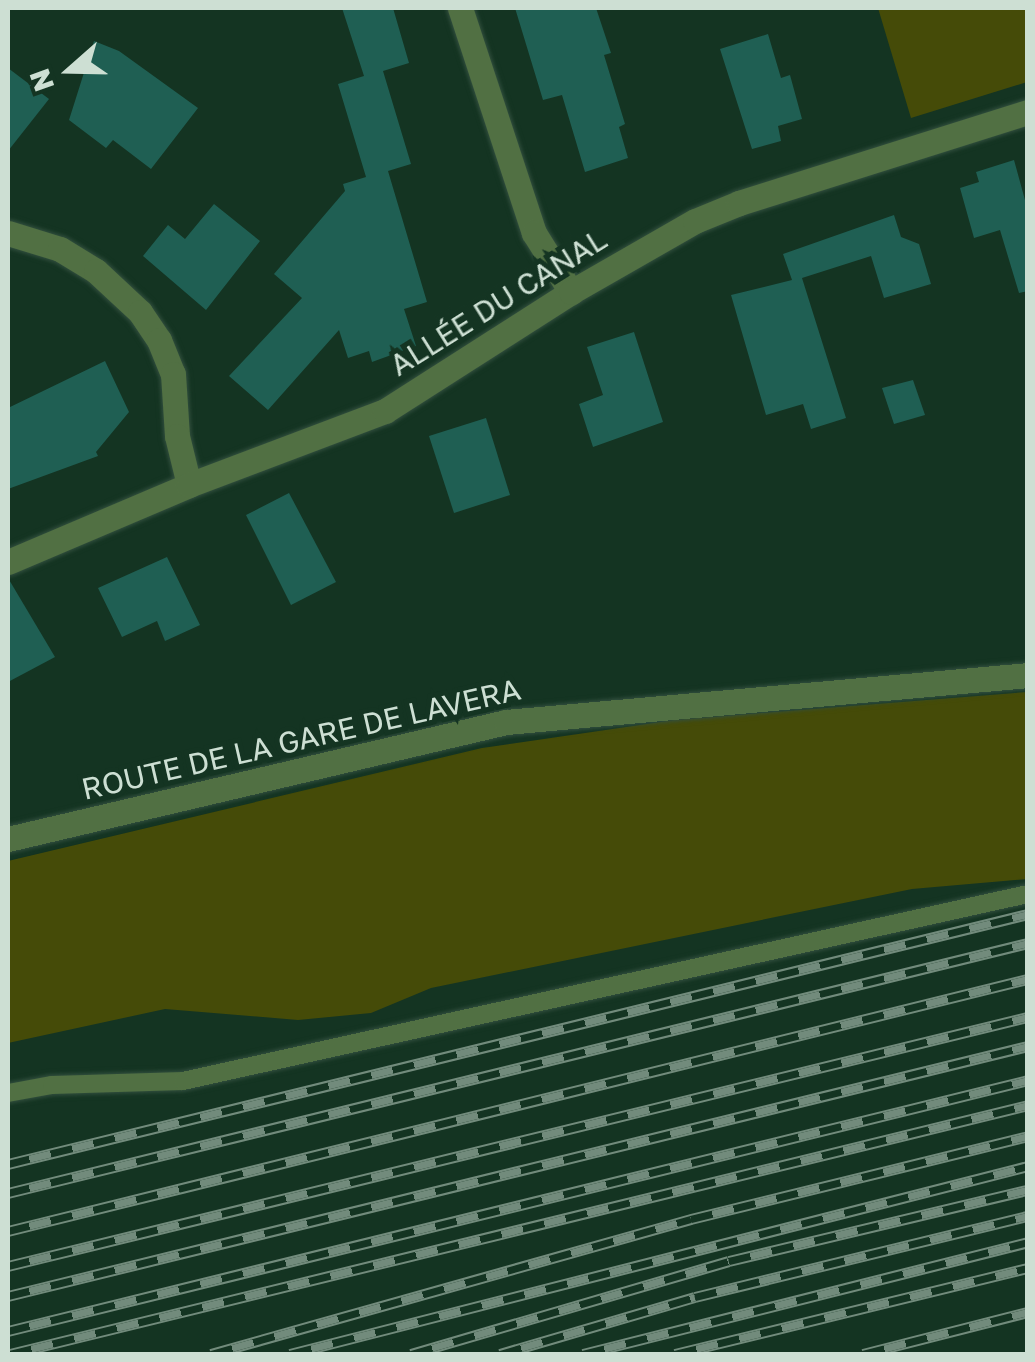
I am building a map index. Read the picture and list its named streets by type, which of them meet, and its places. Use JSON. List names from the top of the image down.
{
  "streets": {
    "street": ["ALLÉE DU CANAL", "ROUTE DE LA GARE DE LAVERA"]
  },
  "north": "left"
}
